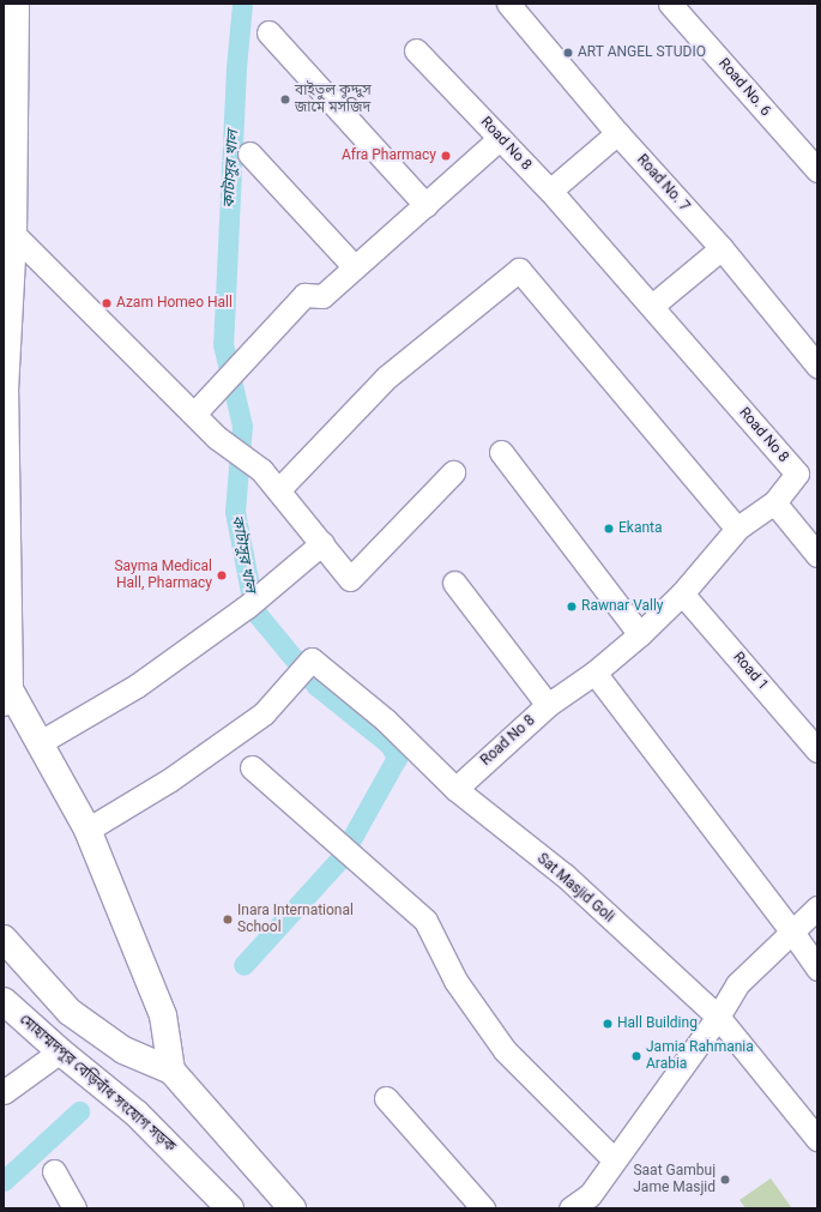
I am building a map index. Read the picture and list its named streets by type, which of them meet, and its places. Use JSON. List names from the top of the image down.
{
  "streets": {
    "main road": ["মোহাম্মদপুর বেড়িবাঁধ সংযোগ সড়ক"],
    "street": [
      "Road No. 6",
      "Road No 8",
      "Road No. 7",
      "Road 1",
      "Sat Masjid Goli"
    ]
  },
  "crossings": [
    ["Road No 8", "Road 1"],
    ["Road No 8", "Sat Masjid Goli"]
  ],
  "water": ["কাটাসুর খাল"],
  "places": [
    "ART ANGEL STUDIO",
    "বাইতুল কুদ্দুস জামে মসজিদ",
    "Afra Pharmacy",
    "Azam Homeo Hall",
    "Ekanta",
    "Sayma Medical Hall, Pharmacy",
    "Rawnar Vally",
    "Inara International School",
    "Hall Building",
    "Jamia Rahmania Arabia",
    "Saat Gambuj Jame Masjid"
  ]
}
